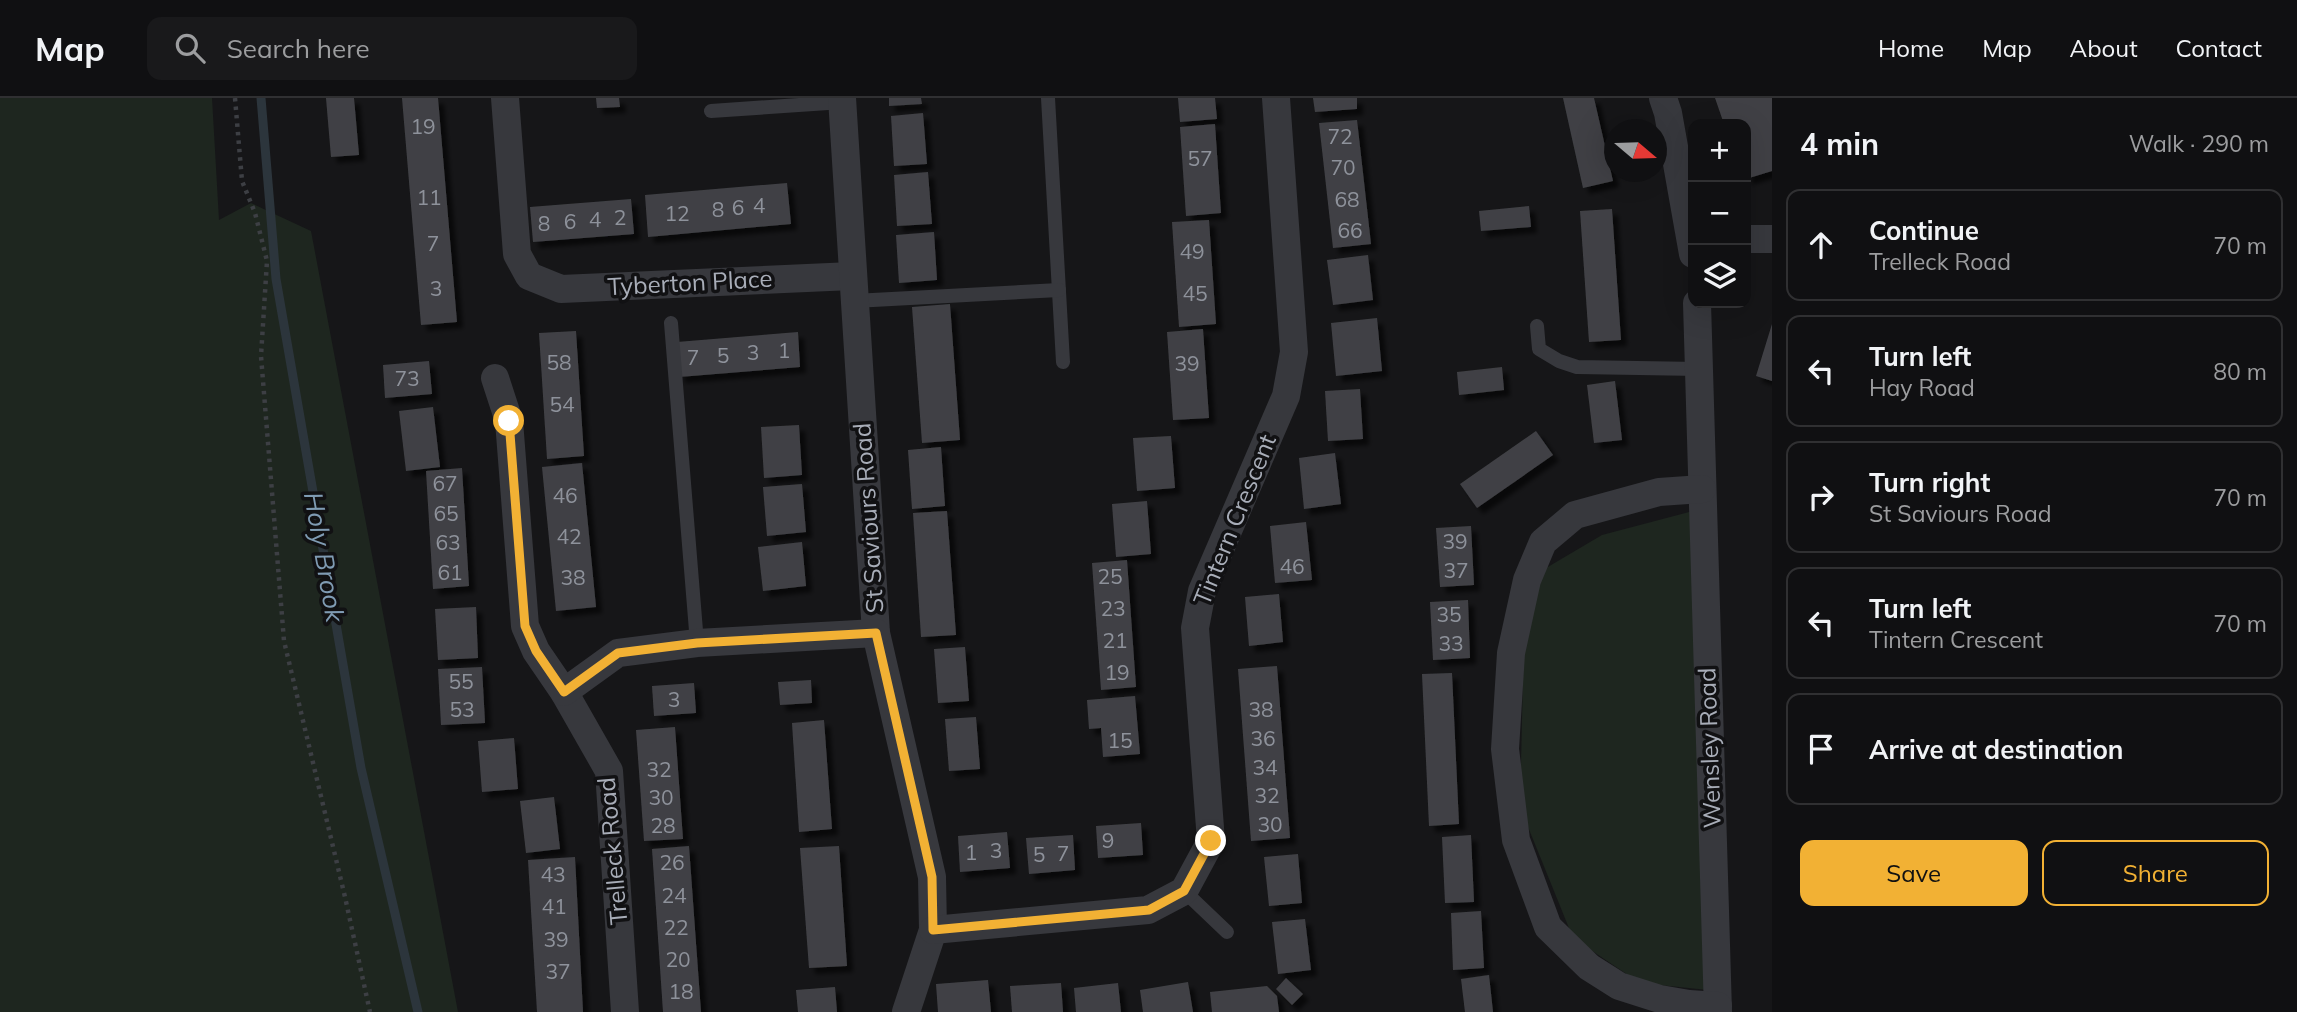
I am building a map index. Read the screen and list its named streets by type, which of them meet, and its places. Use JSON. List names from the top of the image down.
{
  "streets": {
    "street": [
      "Tyberton Place",
      "St Saviours Road",
      "Tintern Crescent",
      "Wensley Road",
      "Trelleck Road"
    ]
  },
  "crossings": [
    ["Tyberton Place", "St Saviours Road"]
  ],
  "water": ["Holy Brook"],
  "house_numbers": [
    "19",
    "72",
    "57",
    "70",
    "11",
    "68",
    "4",
    "6",
    "8",
    "12",
    "2",
    "4",
    "6",
    "8",
    "66",
    "7",
    "49",
    "3",
    "45",
    "1",
    "3",
    "5",
    "7",
    "58",
    "39",
    "73",
    "54",
    "67",
    "46",
    "65",
    "42",
    "39",
    "63",
    "46",
    "37",
    "61",
    "25",
    "38",
    "23",
    "35",
    "21",
    "33",
    "19",
    "55",
    "3",
    "53",
    "38",
    "36",
    "15",
    "34",
    "32",
    "32",
    "30",
    "30",
    "28",
    "9",
    "3",
    "1",
    "7",
    "5",
    "26",
    "43",
    "24",
    "41",
    "22",
    "39",
    "20",
    "37",
    "18"
  ],
  "north": "right",
  "page": {
    "header": "Map",
    "search": "Search here",
    "nav": [
      "Home",
      "Map",
      "About",
      "Contact"
    ],
    "heading": ["4 min", "Walk · 290 m"],
    "map_buttons": ["+", "−"],
    "list": [
      ["Continue", "Trelleck Road", "70 m"],
      ["Turn left", "Hay Road", "80 m"],
      ["Turn right", "St Saviours Road", "70 m"],
      ["Turn left", "Tintern Crescent", "70 m"],
      "Arrive at destination"
    ],
    "buttons": ["Save", "Share"]
  }
}
